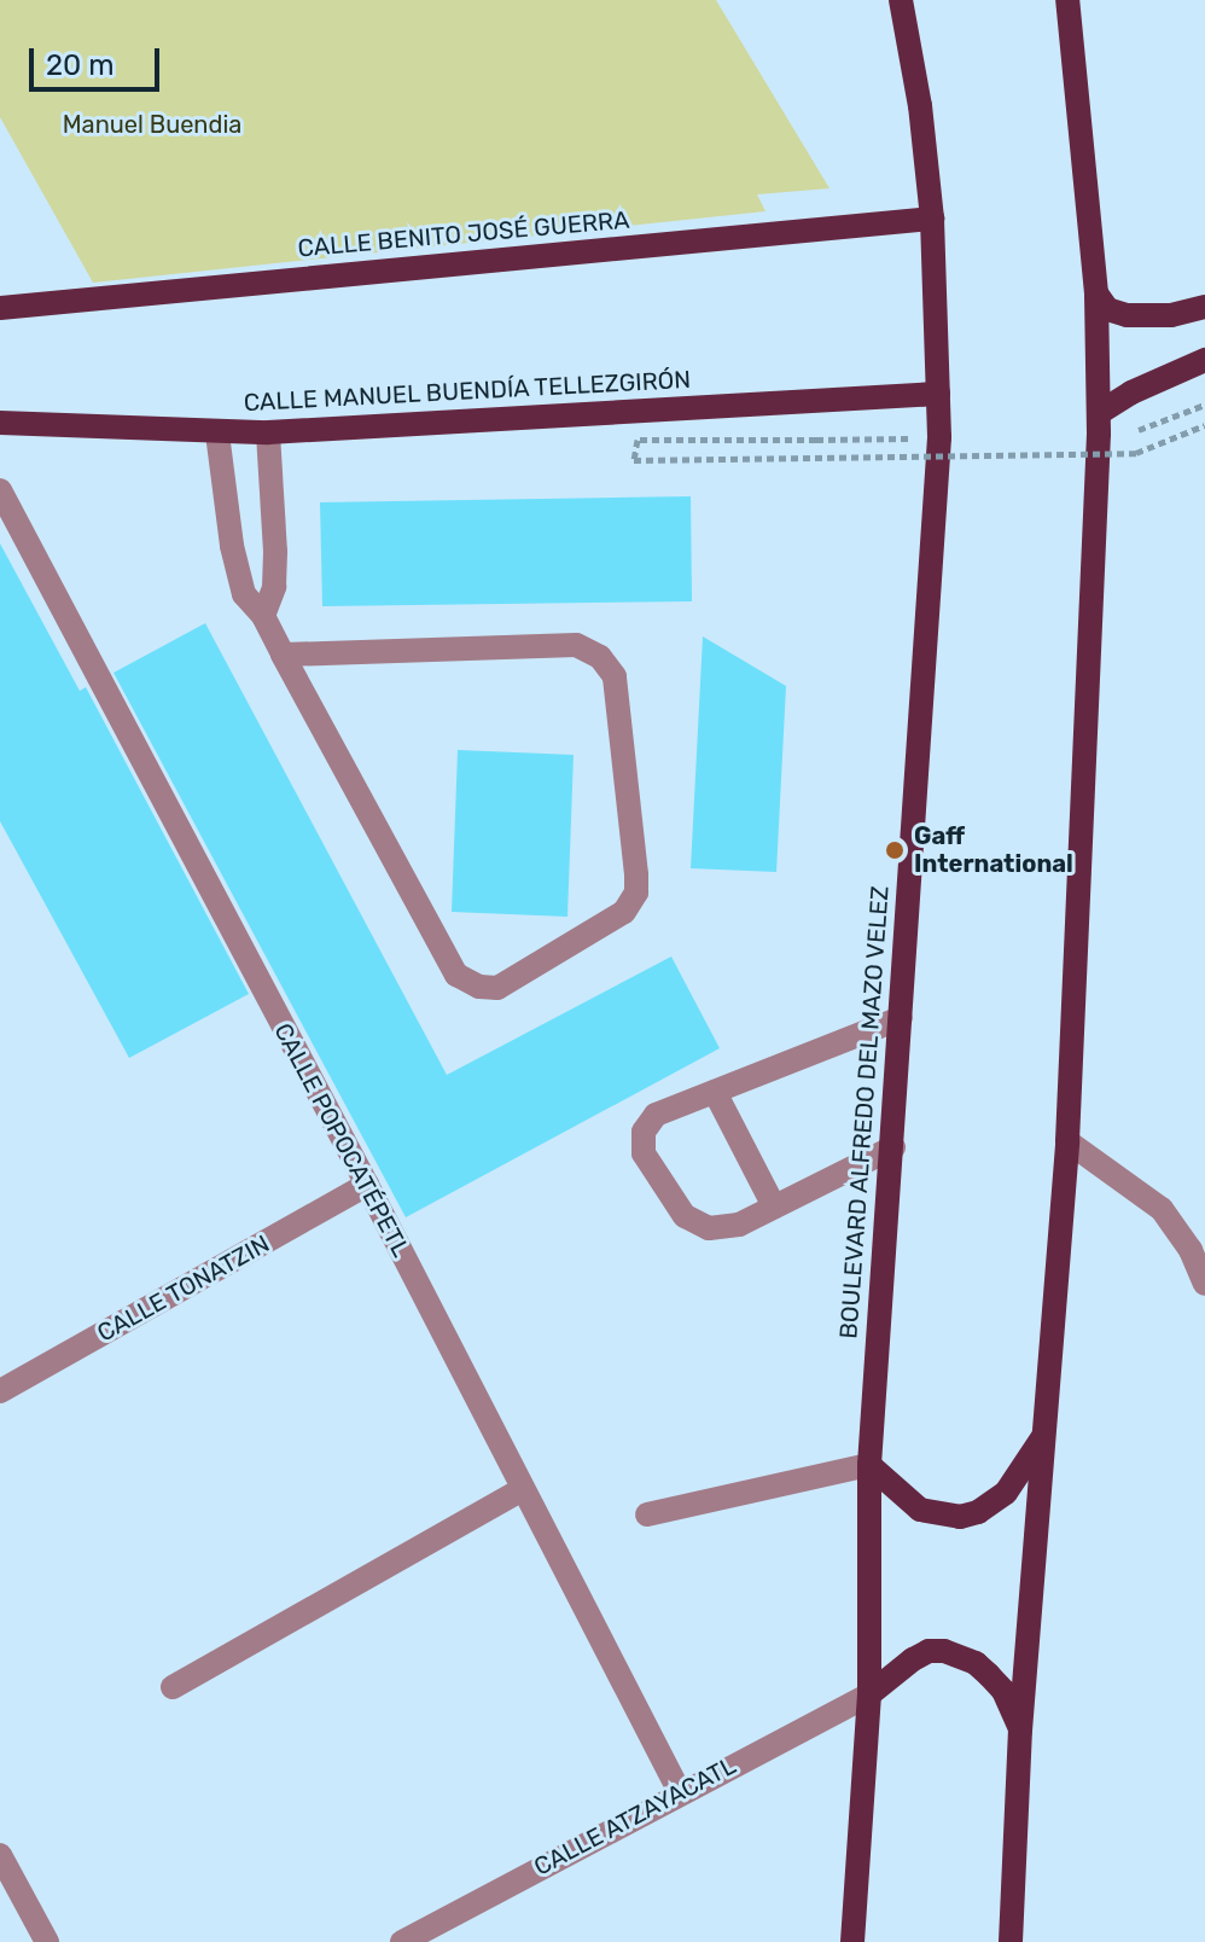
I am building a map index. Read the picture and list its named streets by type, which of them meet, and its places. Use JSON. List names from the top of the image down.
{
  "streets": {
    "main road": ["CALLE BENITO JOSÉ GUERRA", "CALLE MANUEL BUENDÍA TELLEZGIRÓN", "BOULEVARD ALFREDO DEL MAZO VELEZ"],
    "street": ["CALLE POPOCATÉPETL", "CALLE TONATZIN", "CALLE ATZAYACATL"]
  },
  "crossings": [
    ["CALLE BENITO JOSÉ GUERRA", "BOULEVARD ALFREDO DEL MAZO VELEZ"],
    ["CALLE MANUEL BUENDÍA TELLEZGIRÓN", "BOULEVARD ALFREDO DEL MAZO VELEZ"],
    ["BOULEVARD ALFREDO DEL MAZO VELEZ", "CALLE ATZAYACATL"],
    ["CALLE POPOCATÉPETL", "CALLE TONATZIN"],
    ["CALLE POPOCATÉPETL", "CALLE ATZAYACATL"]
  ],
  "parks": ["Manuel Buendia"],
  "places": ["Gaff International"],
  "scale_bar": "20 m"
}
